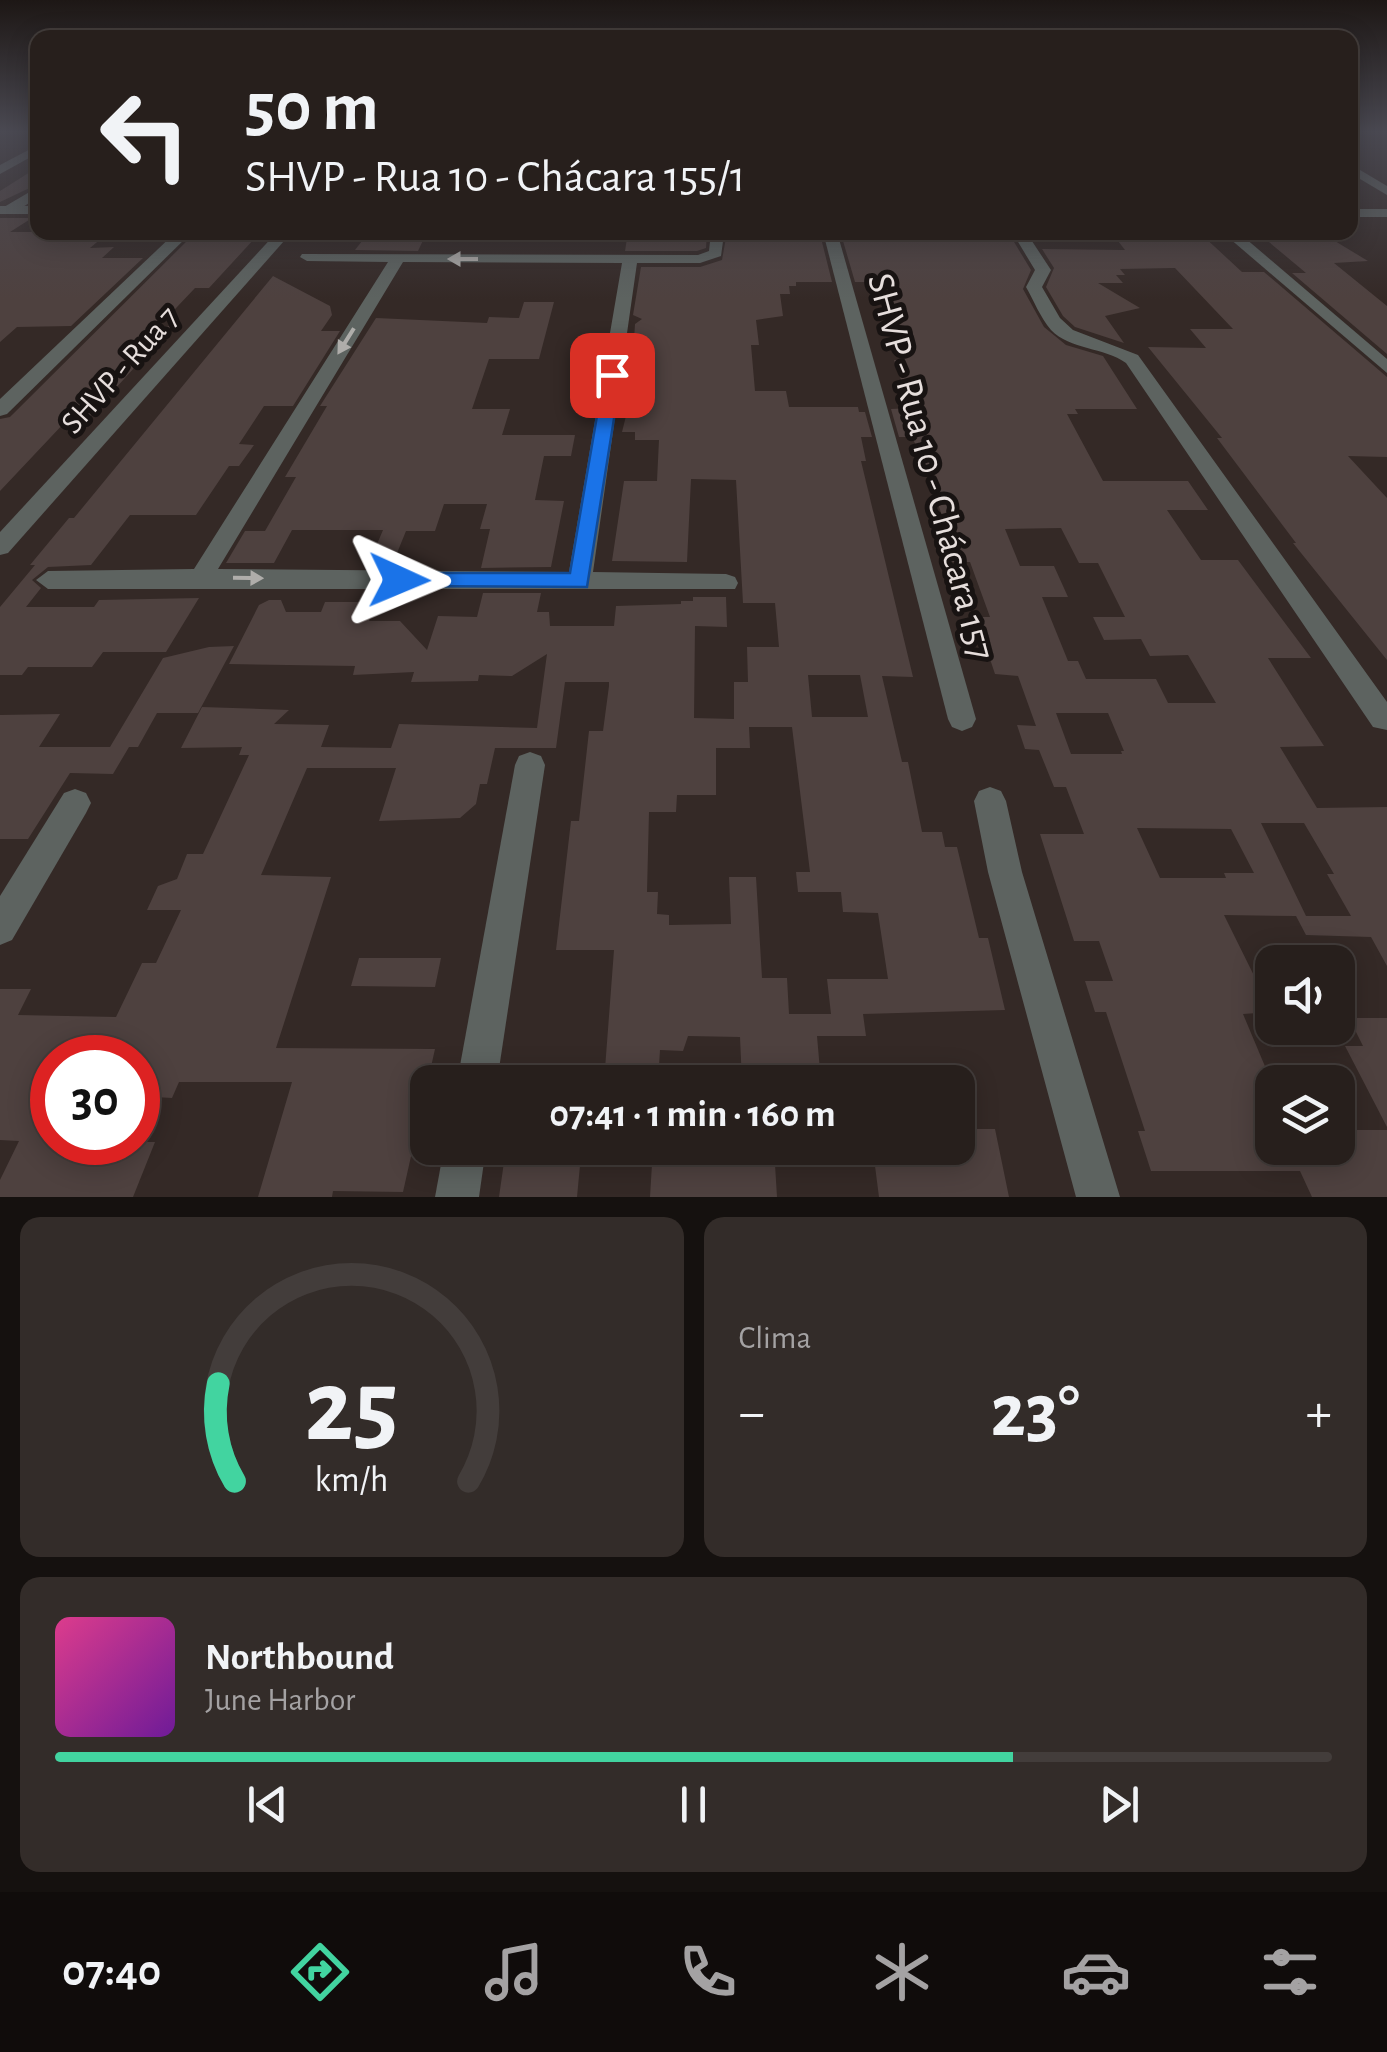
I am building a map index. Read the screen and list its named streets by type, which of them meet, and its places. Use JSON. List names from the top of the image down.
{
  "streets": {
    "street": ["SHVP - Rua 7", "SHVP - Rua 10 - Chácara 157"]
  },
  "page": {
    "turn": ["50 m", "SHVP - Rua 10 - Chácara 155/1"],
    "limit": "30",
    "trip": "07:41 · 1 min · 160 m",
    "tile": "Clima",
    "heat": ["−", "23°", "+"],
    "song": ["Northbound", "June Harbor"],
    "tabs": "07:40",
    "gauge": ["25", "km/h"]
  }
}
